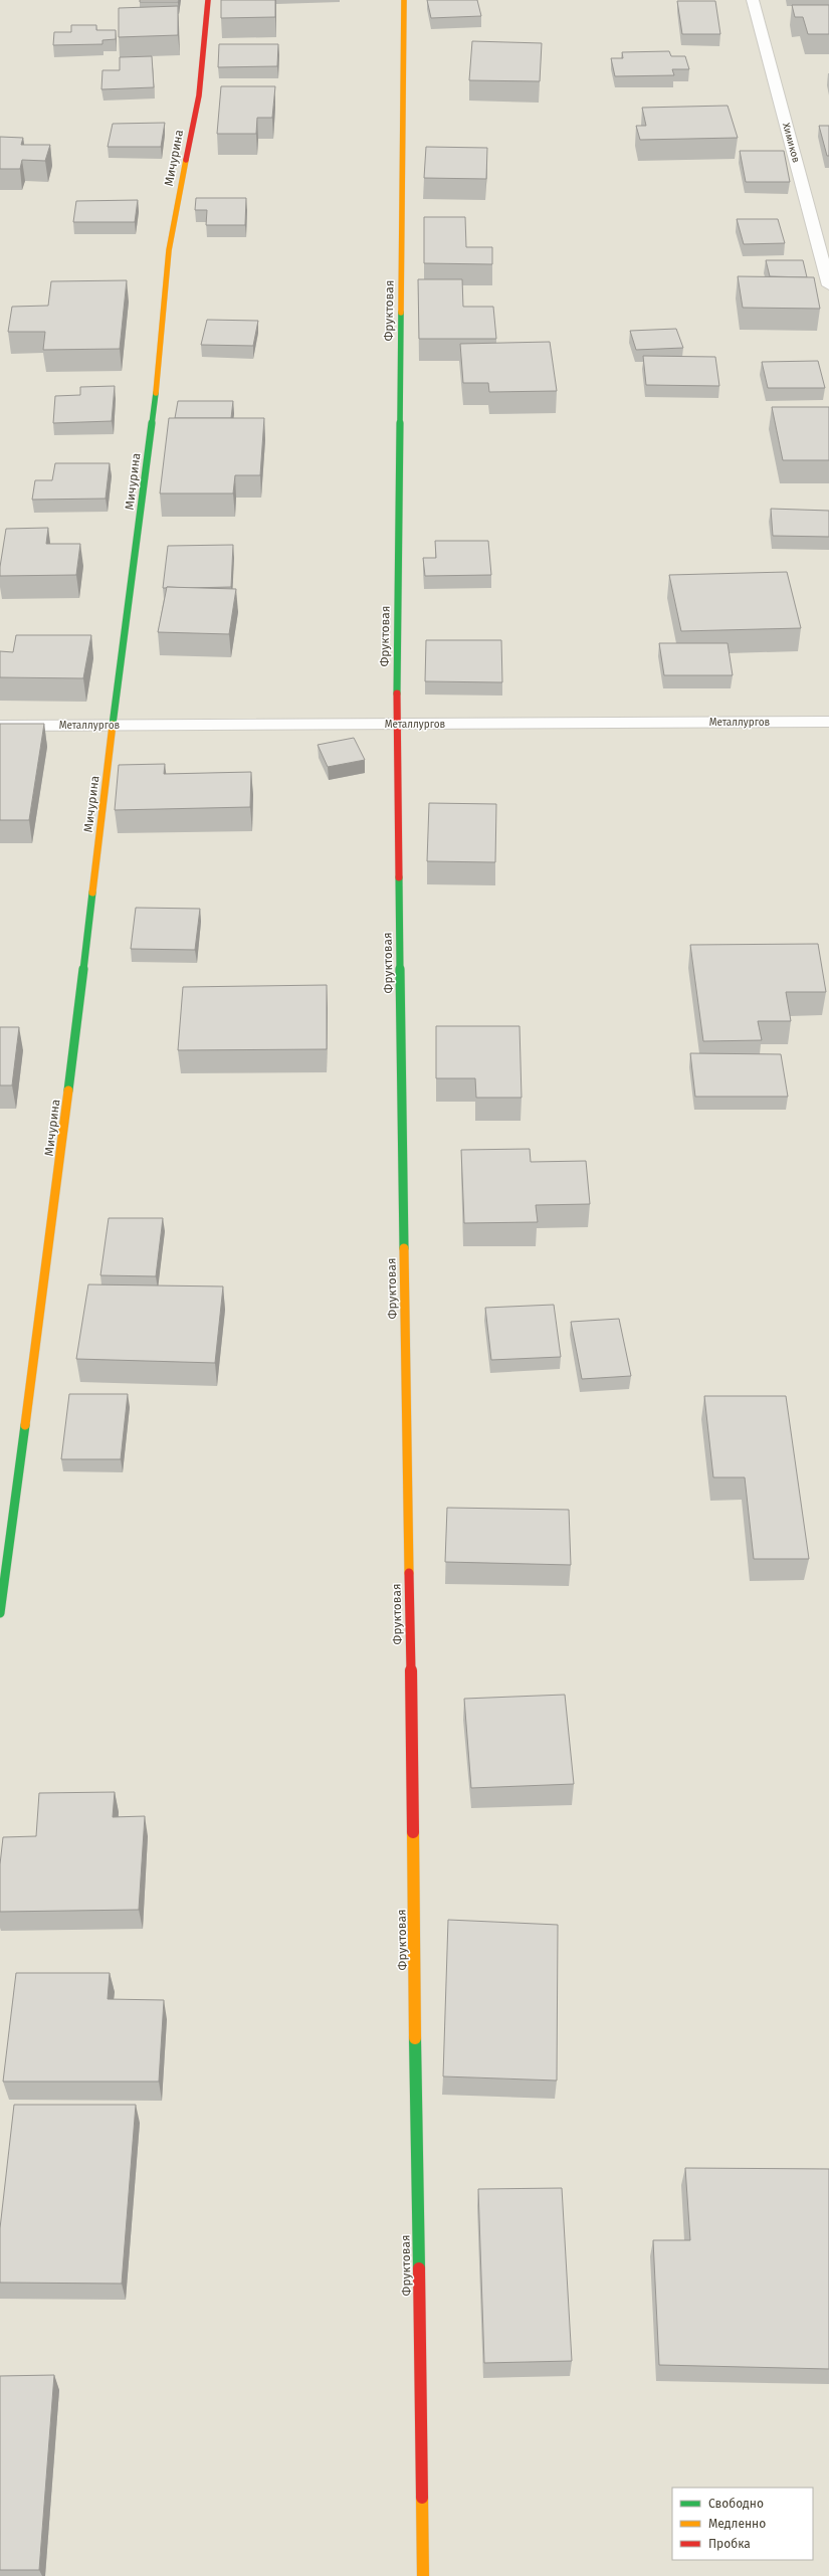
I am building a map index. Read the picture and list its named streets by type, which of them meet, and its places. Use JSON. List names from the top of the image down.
{
  "streets": {
    "street": [
      "Химиков",
      "Мичурина",
      "Фруктовая",
      "Металлургов"
    ]
  },
  "crossings": [
    ["Мичурина", "Металлургов"],
    ["Фруктовая", "Металлургов"]
  ],
  "legend": ["Свободно", "Медленно", "Пробка"]
}
